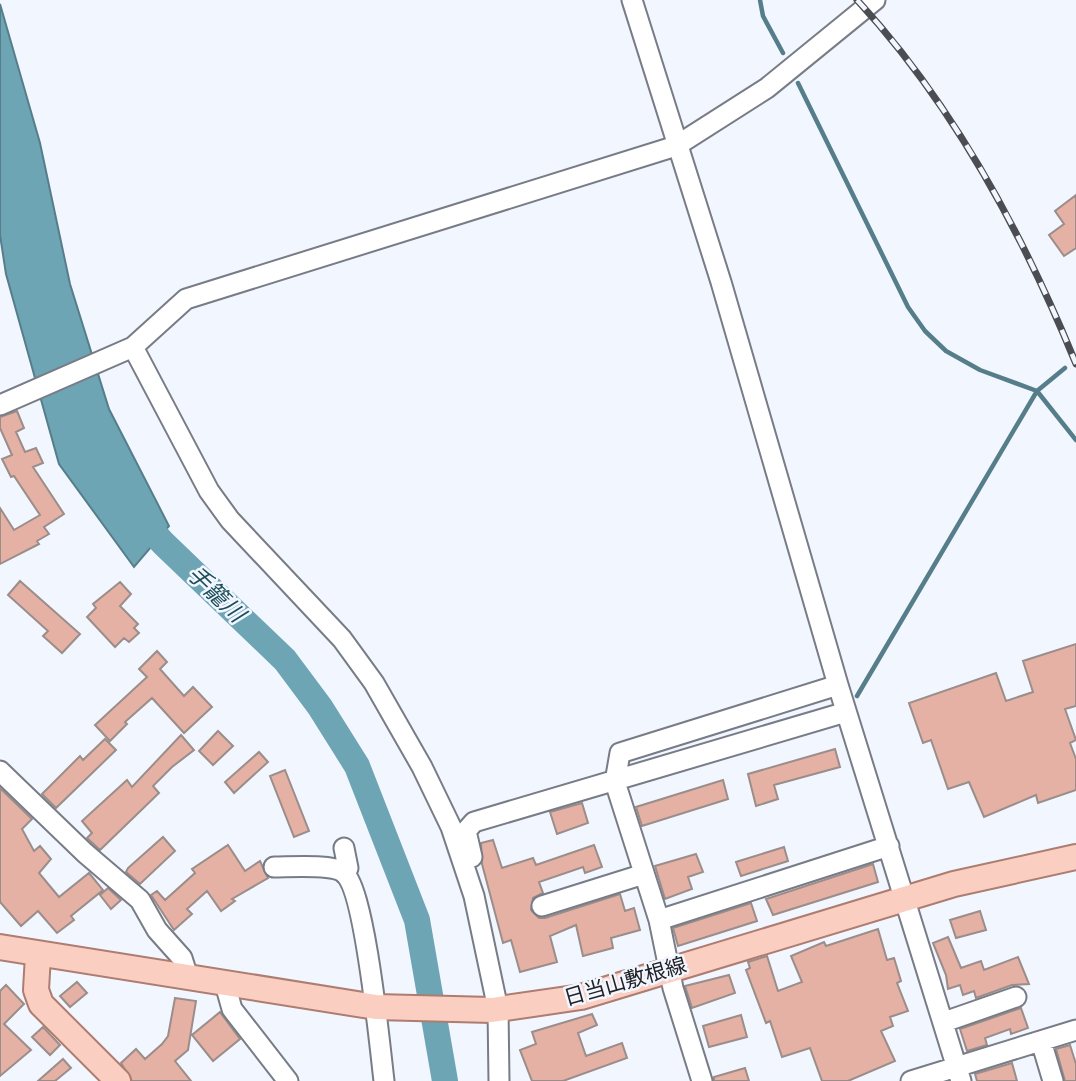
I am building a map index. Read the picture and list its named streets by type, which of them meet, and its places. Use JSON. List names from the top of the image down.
{
  "streets": {
    "main road": ["日当山敷根線"]
  },
  "water": ["手籠川"]
}
